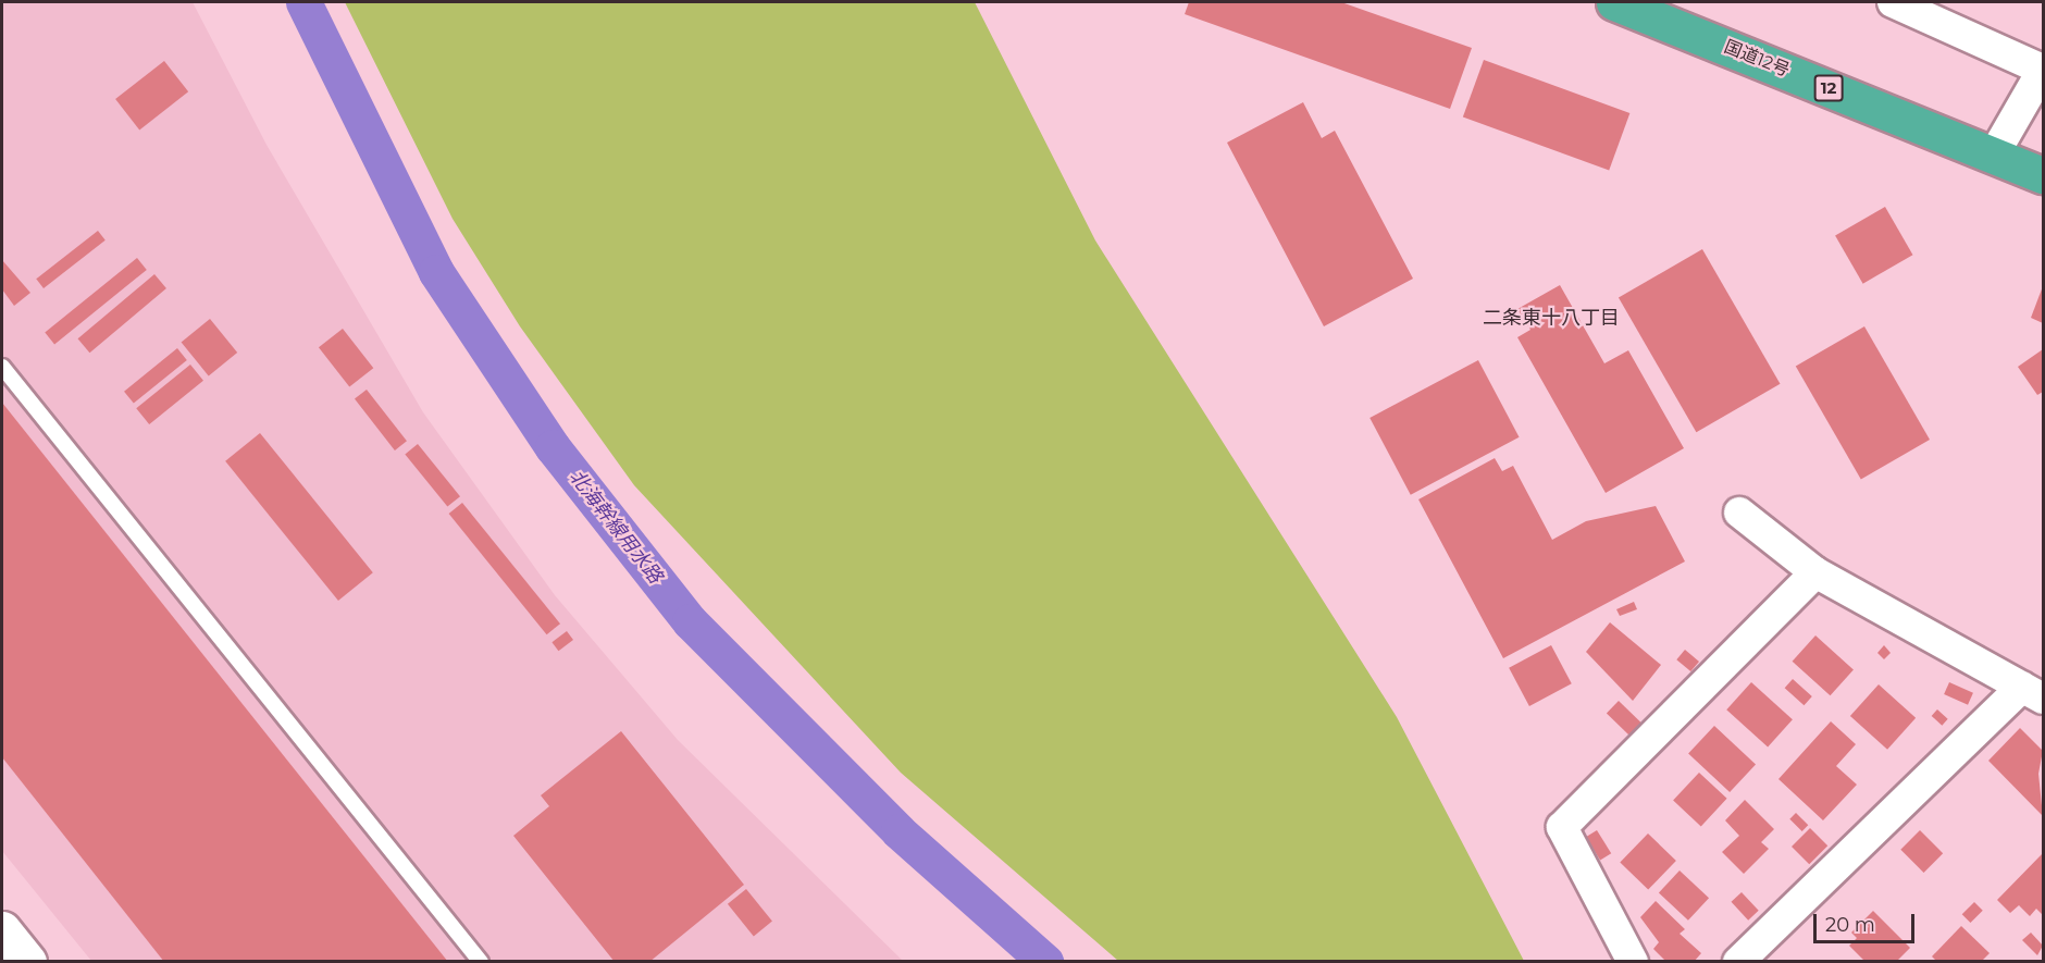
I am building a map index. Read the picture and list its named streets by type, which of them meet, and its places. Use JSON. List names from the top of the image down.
{
  "streets": {
    "highway": ["国道12号", "12"]
  },
  "districts": ["二条東十八丁目"],
  "water": ["北海幹線用水路"],
  "scale_bar": "20 m"
}
